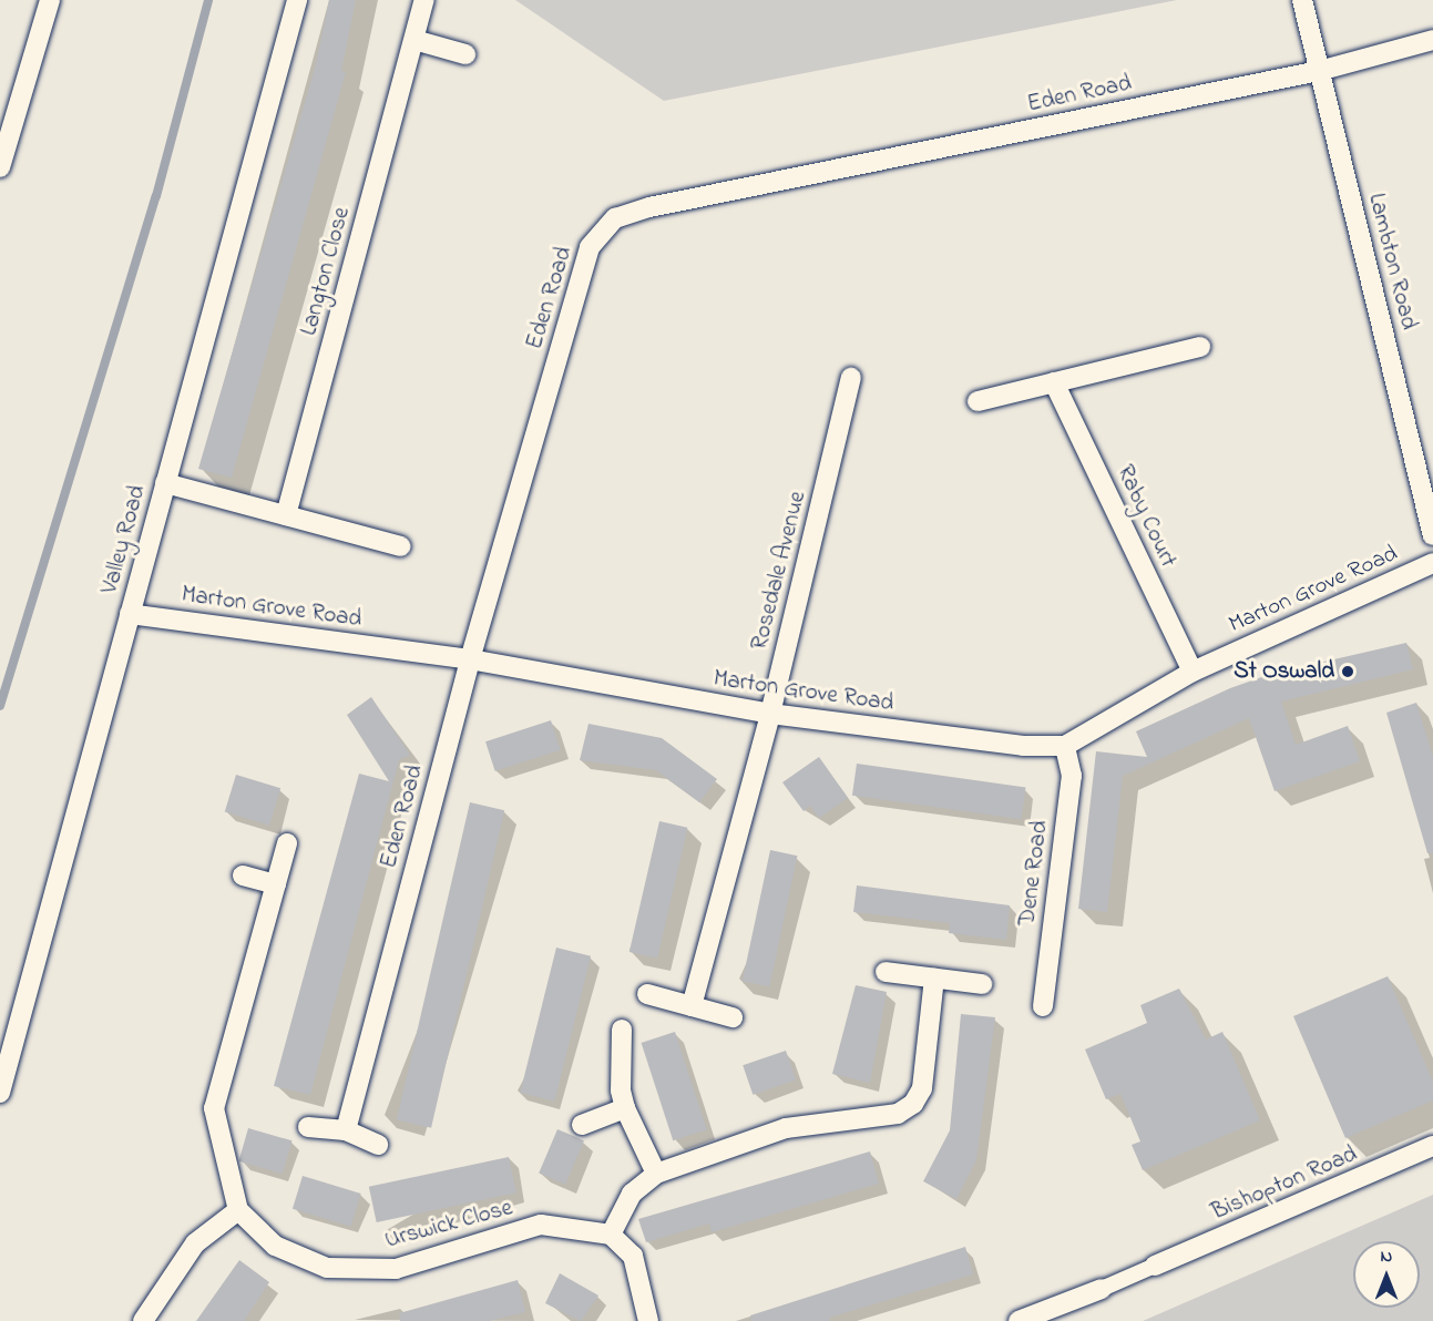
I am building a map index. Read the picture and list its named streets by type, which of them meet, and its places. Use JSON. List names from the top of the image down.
{
  "streets": {
    "street": [
      "Eden Road",
      "Lambton Road",
      "Langton Close",
      "Raby Court",
      "Valley Road",
      "Rosedale Avenue",
      "Marton Grove Road",
      "Dene Road",
      "Bishopton Road",
      "Urswick Close"
    ]
  },
  "crossings": [
    ["Eden Road", "Lambton Road"],
    ["Eden Road", "Marton Grove Road"],
    ["Raby Court", "Marton Grove Road"],
    ["Valley Road", "Marton Grove Road"],
    ["Rosedale Avenue", "Marton Grove Road"],
    ["Marton Grove Road", "Dene Road"]
  ],
  "places": ["St Oswald"],
  "north": "top"
}
